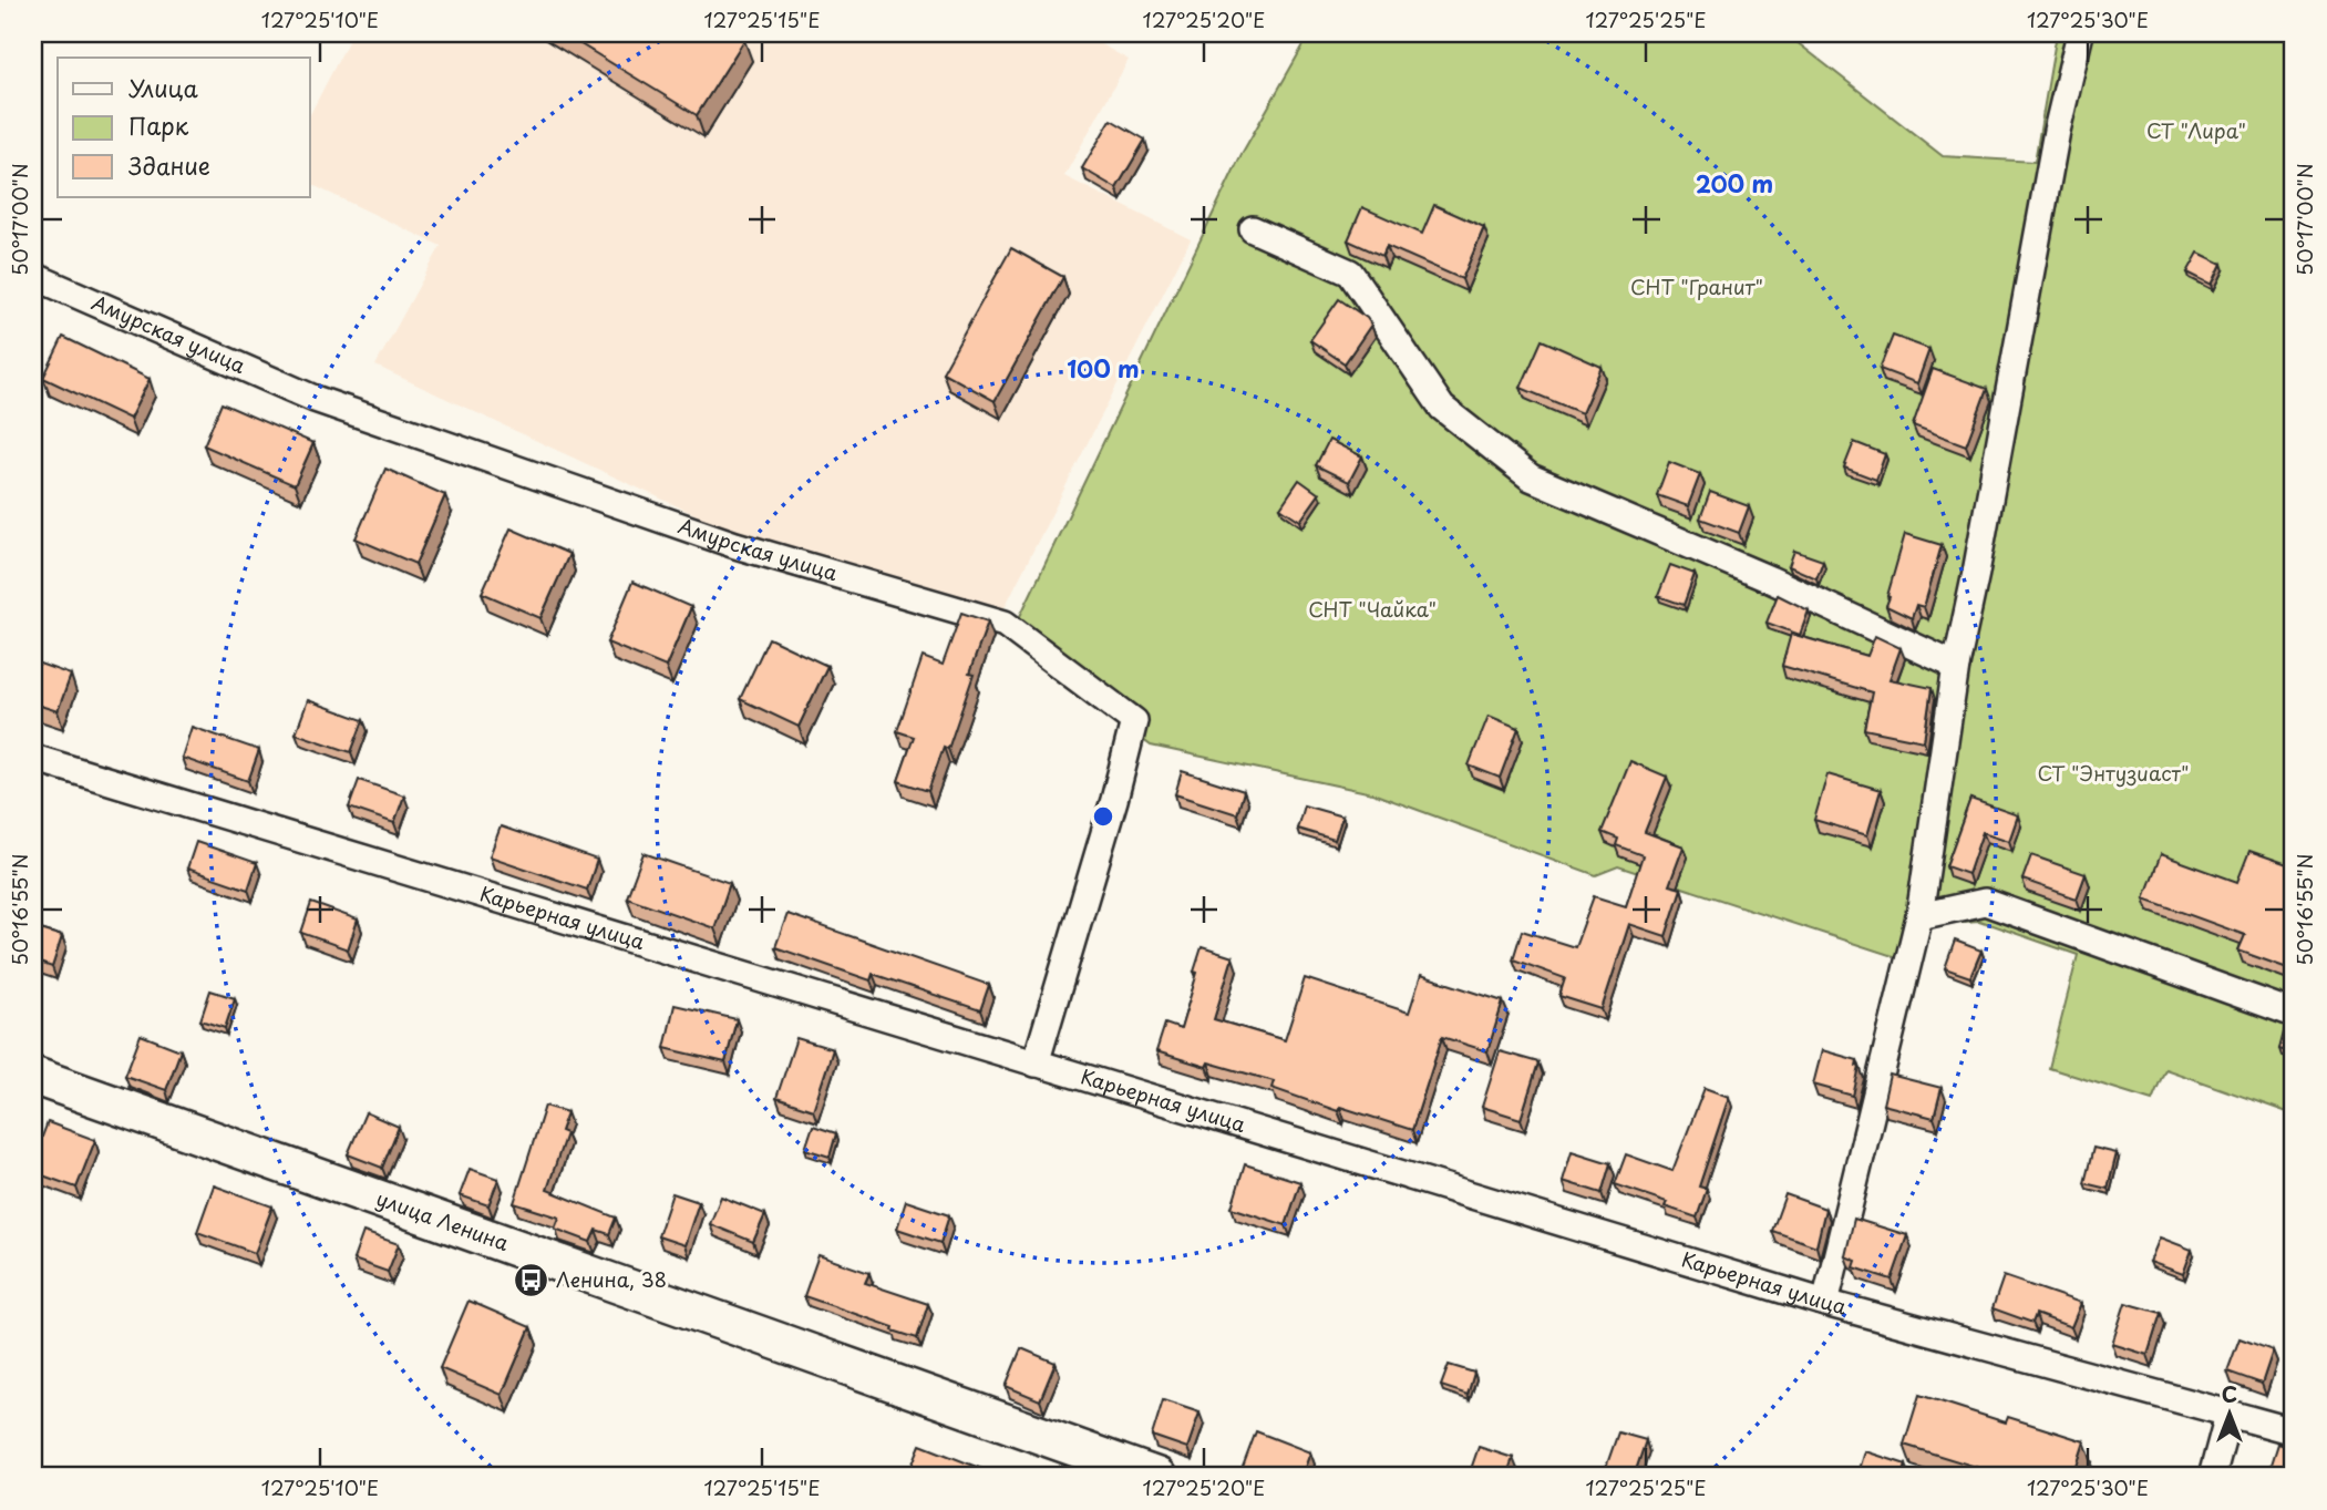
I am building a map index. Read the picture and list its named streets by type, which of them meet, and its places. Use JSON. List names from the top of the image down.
{
  "streets": {
    "street": ["Амурская улица", "Карьерная улица", "улица Ленина"]
  },
  "crossings": [
    ["Амурская улица", "Карьерная улица"]
  ],
  "parks": [
    "СТ \"Лира\"",
    "СНТ \"Гранит\"",
    "СНТ \"Чайка\"",
    "СТ \"Энтузиаст\""
  ],
  "places": {
    "bus stop": ["Ленина, 38"]
  },
  "legend": ["Улица", "Парк", "Здание"],
  "north": "top",
  "coordinates": [
    "127°25'10\"E",
    "127°25'15\"E",
    "127°25'20\"E",
    "127°25'25\"E",
    "127°25'30\"E",
    "50°17'00\"N",
    "50°16'55\"N"
  ],
  "rings": ["200 m", "100 m"]
}
